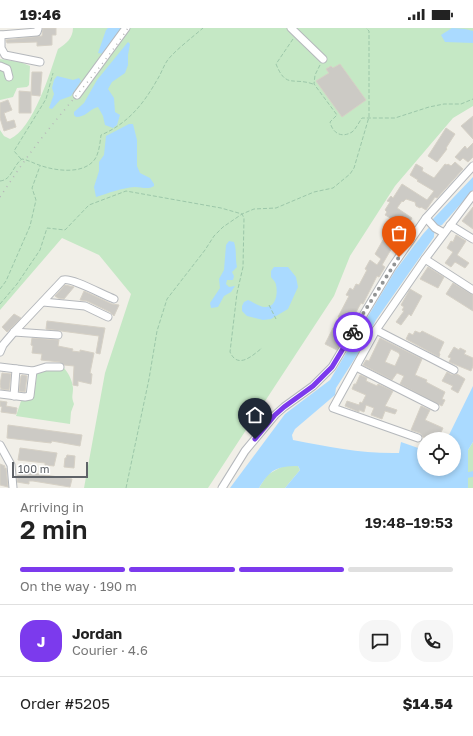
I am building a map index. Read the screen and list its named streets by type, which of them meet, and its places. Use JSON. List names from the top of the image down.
{
  "scale_bar": "100 m",
  "page": {
    "status": "19:46",
    "scale": "100 m",
    "heading": ["2 min", "Arriving in", "19:48–19:53"],
    "panel": [
      "Jordan",
      "Courier · 4.6",
      "Order #5205",
      "$14.54"
    ],
    "bar": "On the way · 190 m",
    "round": "J"
  }
}
